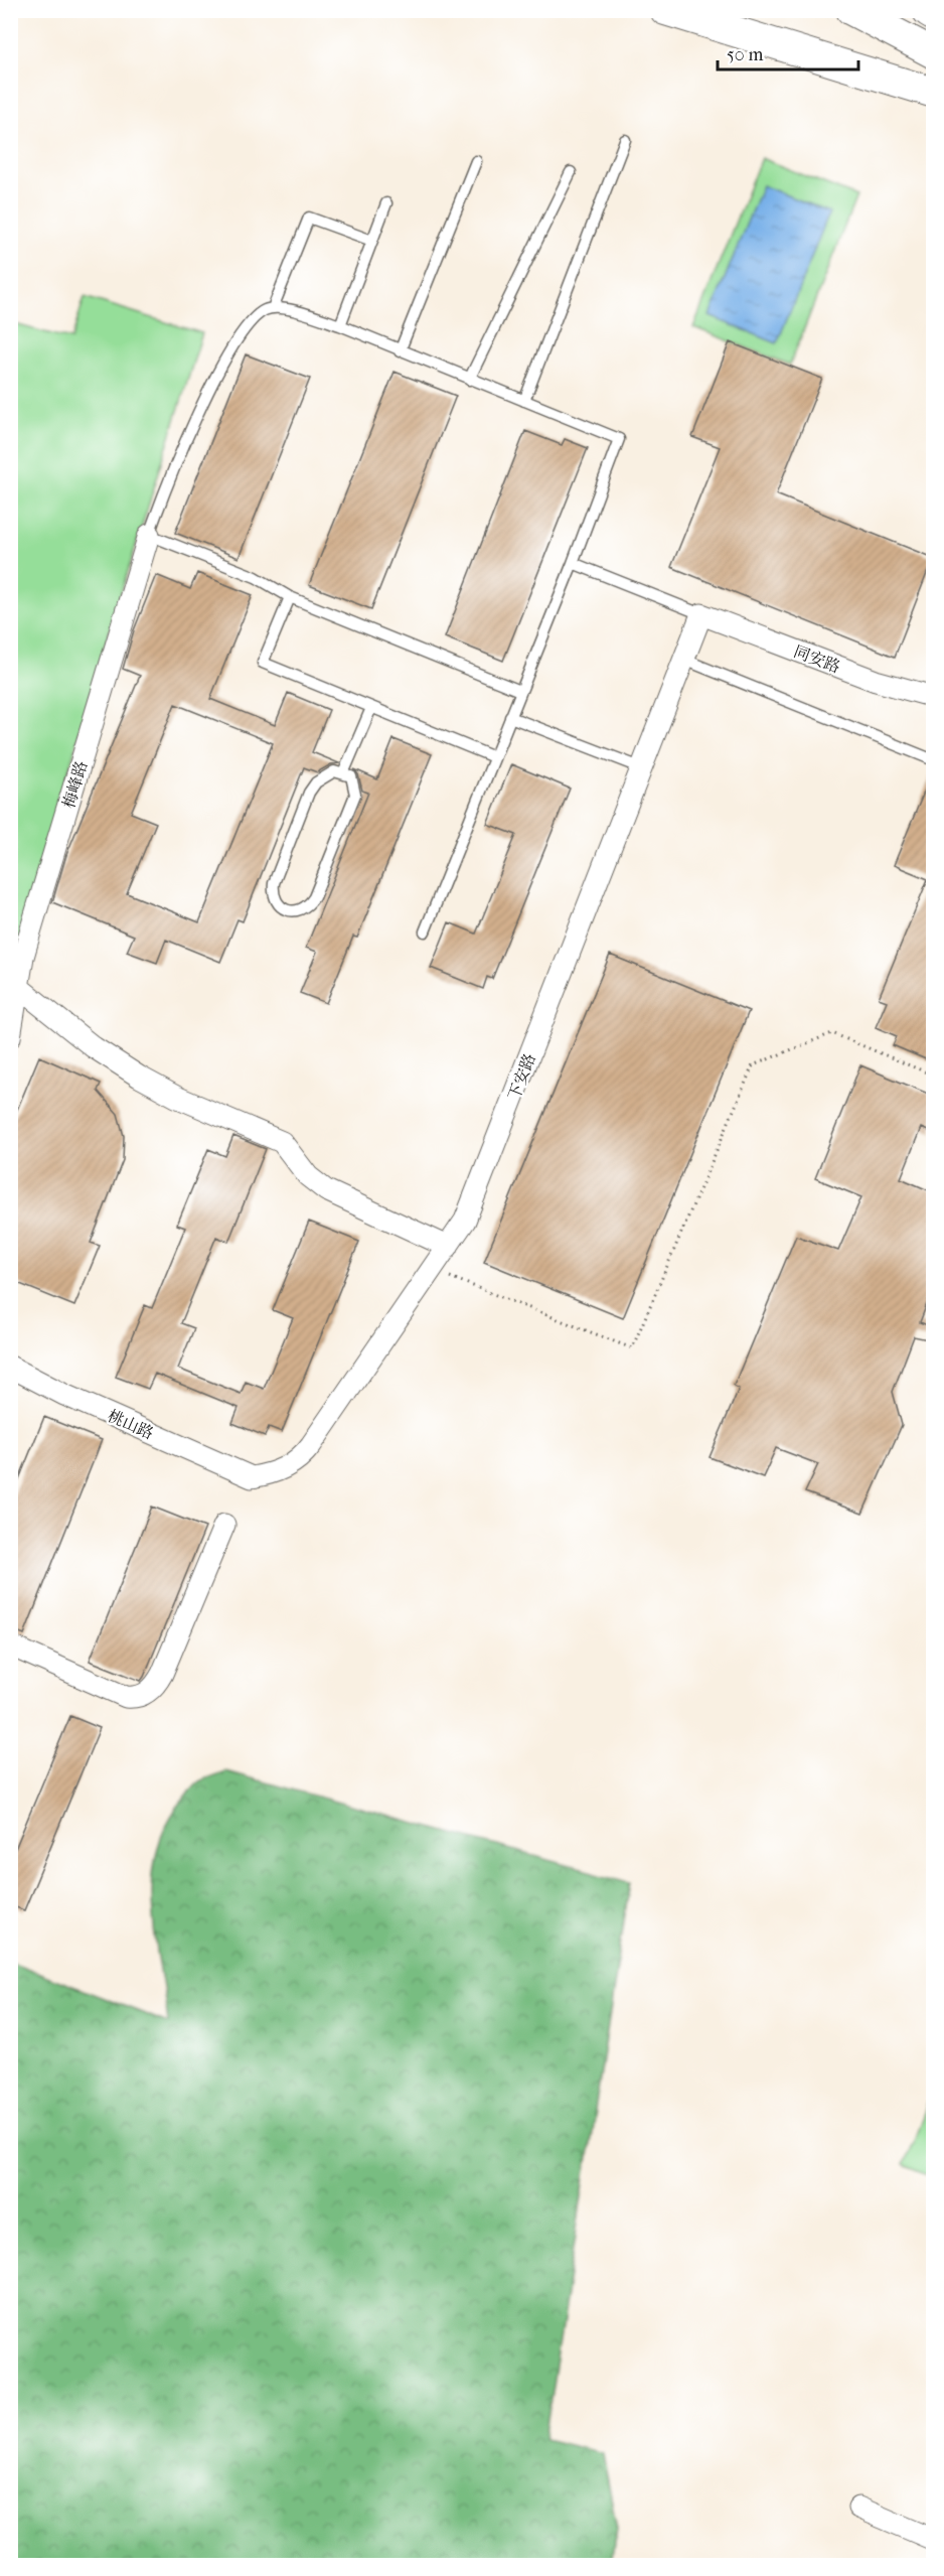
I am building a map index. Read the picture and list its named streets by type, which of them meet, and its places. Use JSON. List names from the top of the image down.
{
  "streets": {
    "street": [
      "同安路",
      "梅峰路",
      "下安路",
      "桃山路"
    ]
  },
  "crossings": [
    ["同安路", "下安路"],
    ["下安路", "桃山路"]
  ],
  "scale_bar": "50 m"
}
